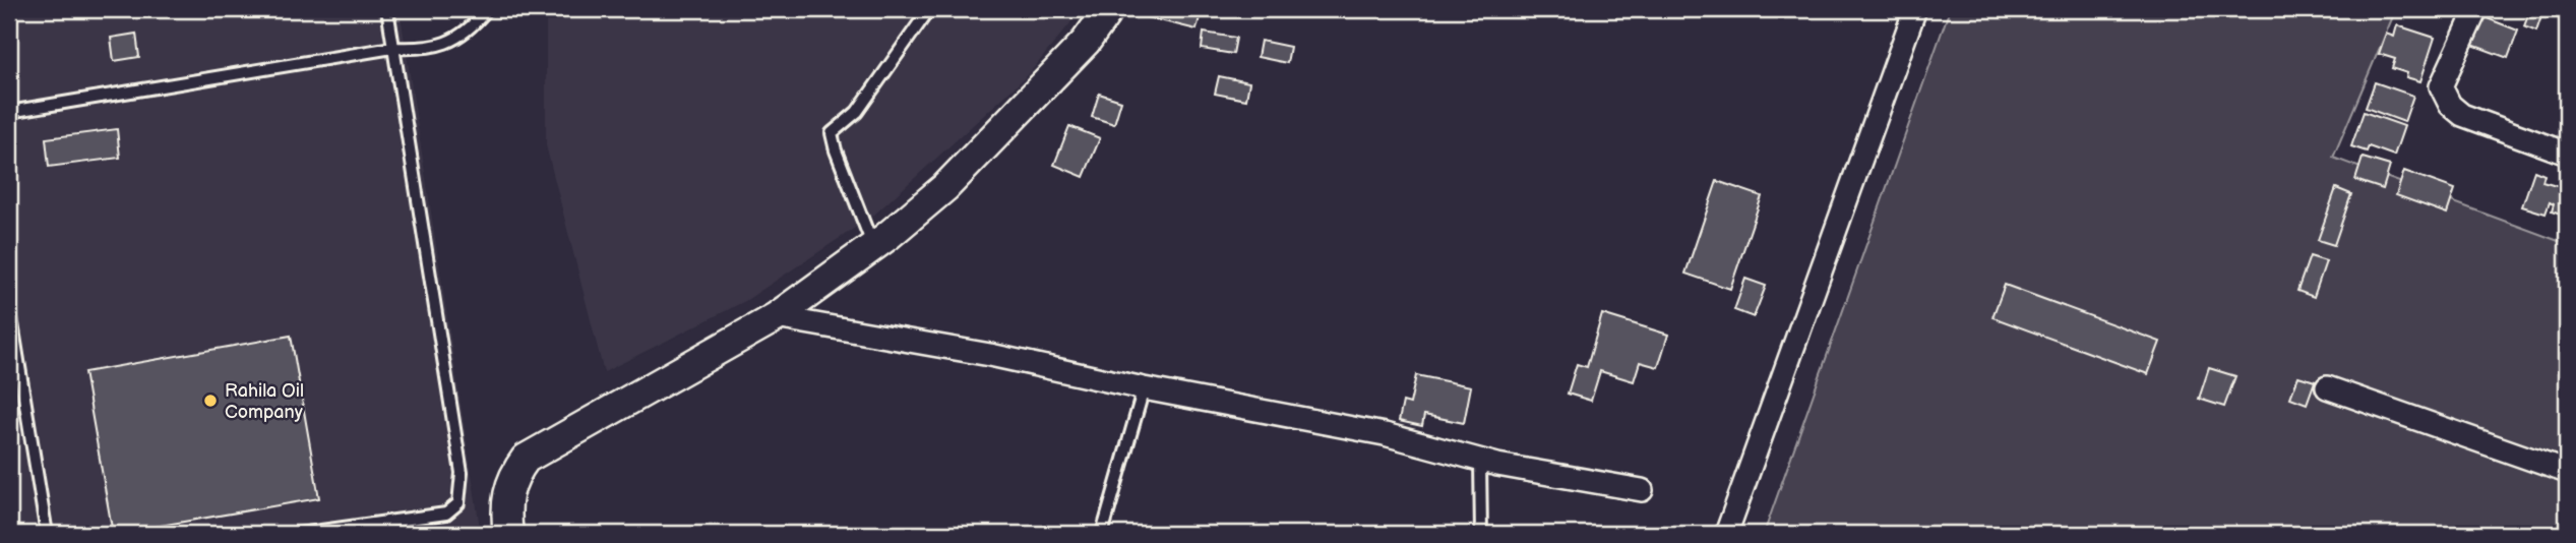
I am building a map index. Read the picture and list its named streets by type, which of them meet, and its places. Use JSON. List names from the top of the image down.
{
  "places": ["Rahila Oil Company"]
}
